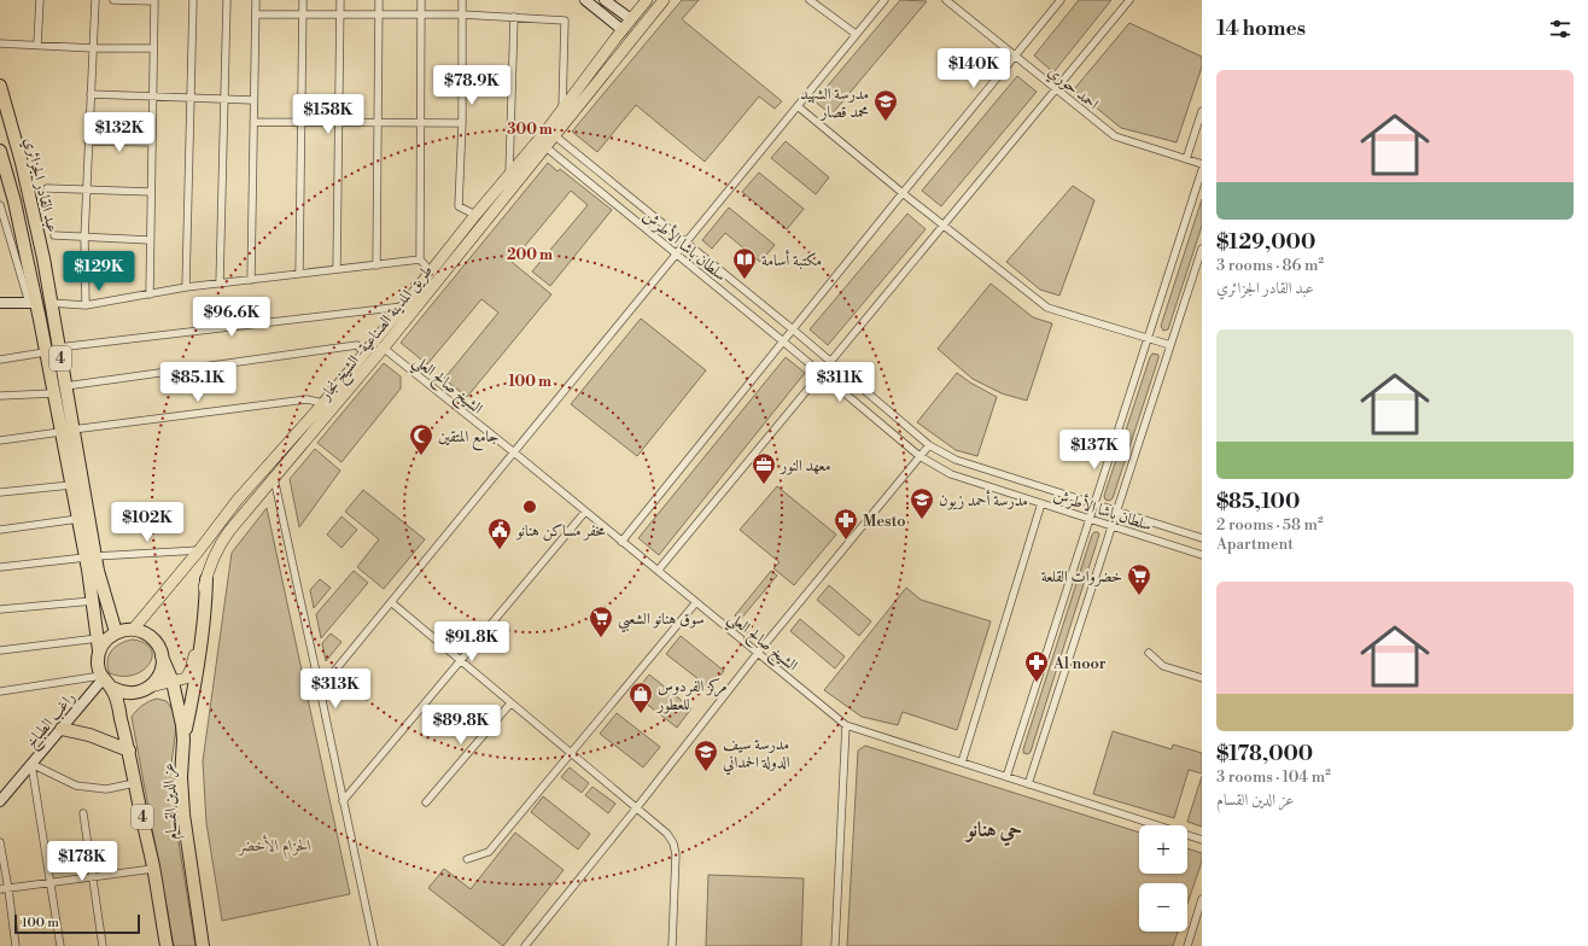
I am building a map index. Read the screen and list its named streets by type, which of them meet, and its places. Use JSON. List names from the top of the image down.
{
  "streets": {
    "highway": ["عبد القادر الجزائري", "4", "عز الدين القسام"],
    "main road": ["طريق المدينة الصناعية- الشيخ نجار", "راغب الطباخ"],
    "street": ["احمد حوري", "سلطان باشا الأطرش", "الشيخ صالح العلي"]
  },
  "crossings": [
    ["عبد القادر الجزائري", "طريق المدينة الصناعية- الشيخ نجار"],
    ["عبد القادر الجزائري", "راغب الطباخ"],
    ["عبد القادر الجزائري", "عز الدين القسام"],
    ["سلطان باشا الأطرش", "طريق المدينة الصناعية- الشيخ نجار"],
    ["طريق المدينة الصناعية- الشيخ نجار", "الشيخ صالح العلي"],
    ["طريق المدينة الصناعية- الشيخ نجار", "راغب الطباخ"],
    ["طريق المدينة الصناعية- الشيخ نجار", "عز الدين القسام"],
    ["راغب الطباخ", "عز الدين القسام"]
  ],
  "districts": ["حي هنانو"],
  "parks": ["الحزام الأخضر"],
  "places": {
    "school or university": ["مدرسة الشهيد محمد قصار", "مدرسة أحمد زيون", "مدرسة سيف الدولة الحمداني"],
    "library": ["مكتبة أسامة"],
    "mosque": ["جامع المتقين"],
    "office": ["معهد النور"],
    "pharmacy": ["Mesto", "Al noor"],
    "public building": ["مخفر مساكن هنانو"],
    "supermarket": ["خضروات القلعة", "سوق هنانو الشعبي"],
    "shop": ["مركز الفردوس للعطور"]
  },
  "scale_bar": "100 m",
  "page": {
    "heading": "14 homes",
    "price": [
      "$140K",
      "$78.9K",
      "$158K",
      "$132K",
      "$129K",
      "$96.6K",
      "$85.1K",
      "$311K",
      "$137K",
      "$102K",
      "$91.8K",
      "$313K",
      "$89.8K",
      "$178K"
    ],
    "list": [
      {
        "name": "$129,000",
        "note": "3 rooms · 86 m² · عبد القادر الجزائري"
      },
      {
        "name": "$85,100",
        "note": "2 rooms · 58 m² · Apartment"
      },
      {
        "name": "$178,000",
        "note": "3 rooms · 104 m² · عز الدين القسام"
      }
    ],
    "map_buttons": ["+", "−"],
    "scale": "100 m"
  },
  "rings": ["300 m", "200 m", "100 m"]
}
